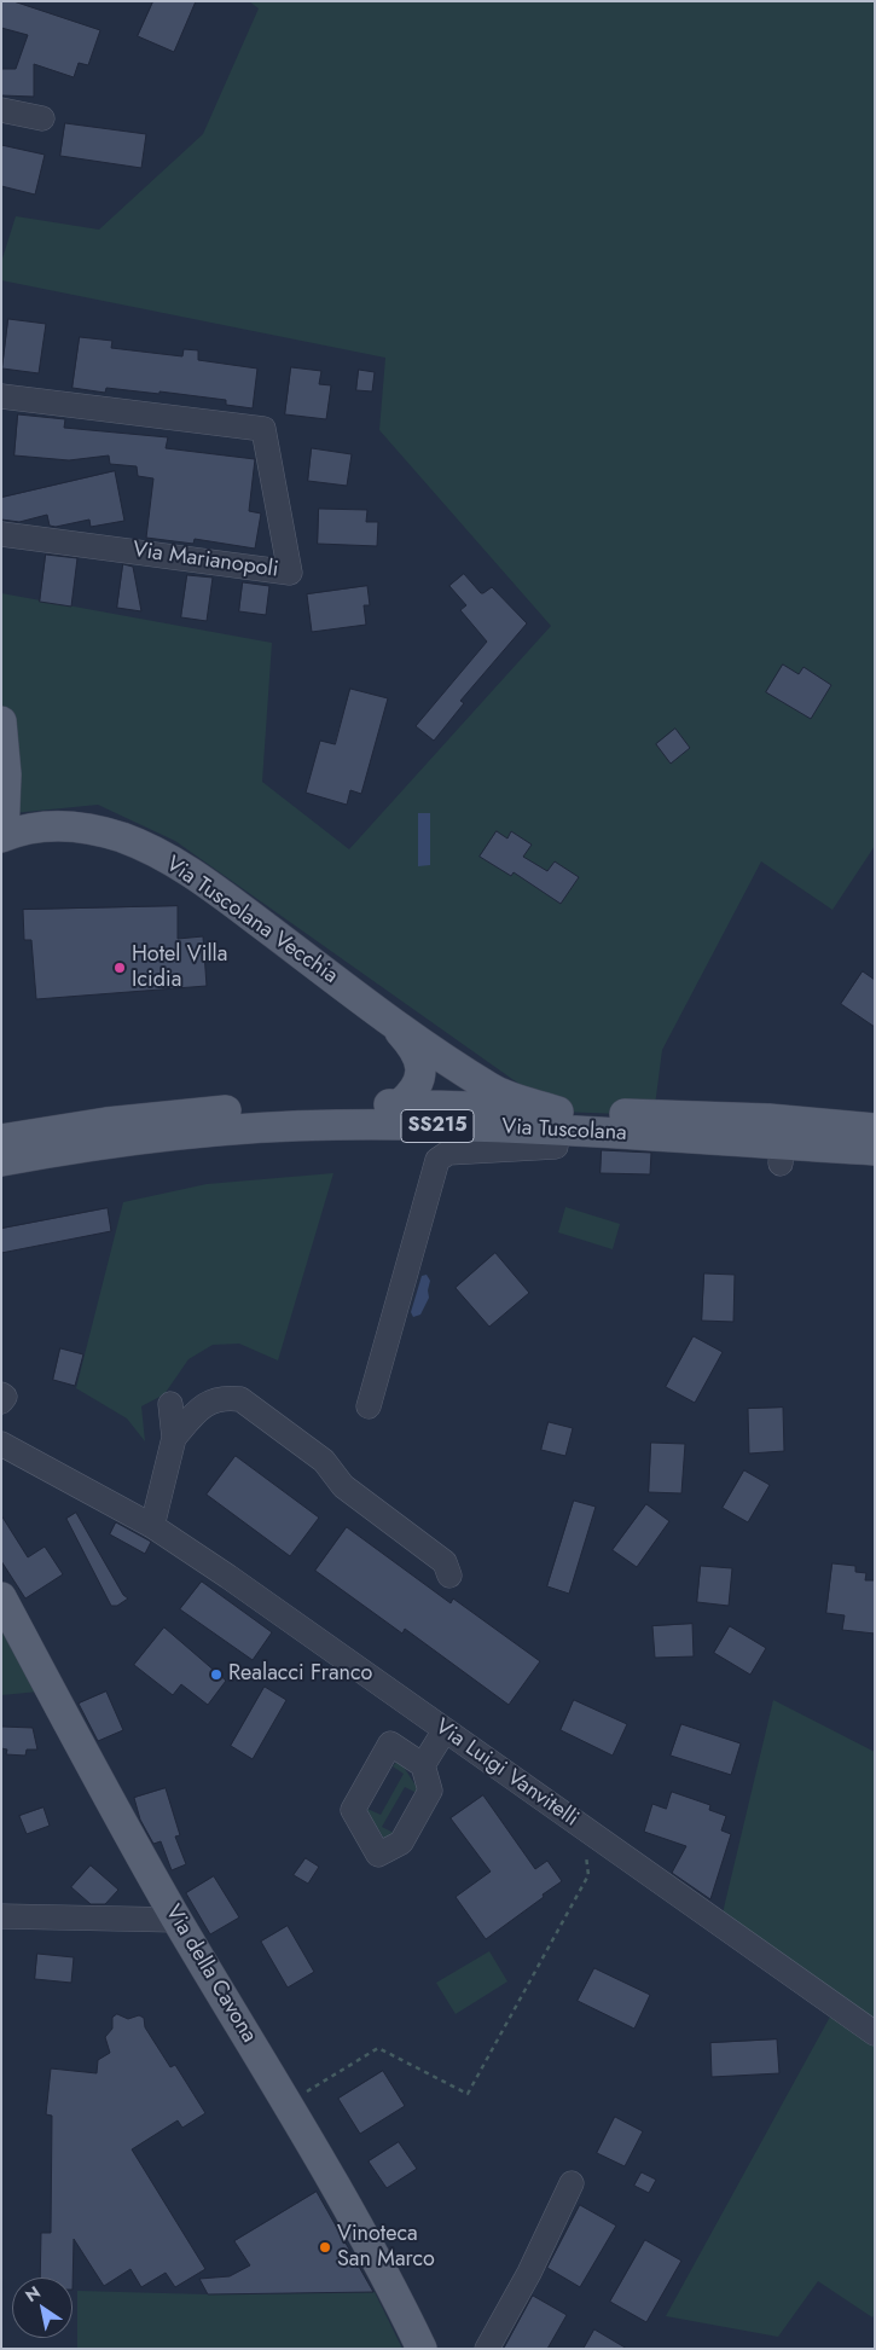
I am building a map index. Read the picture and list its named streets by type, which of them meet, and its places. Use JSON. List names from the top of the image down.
{
  "streets": {
    "main road": [
      "Via Tuscolana Vecchia",
      "SS215",
      "Via Tuscolana",
      "Via della Cavona"
    ],
    "street": ["Via Marianopoli", "Via Luigi Vanvitelli"]
  },
  "places": ["Hotel Villa Icidia", "Realacci Franco", "Vinoteca San Marco"],
  "north": "top left"
}
